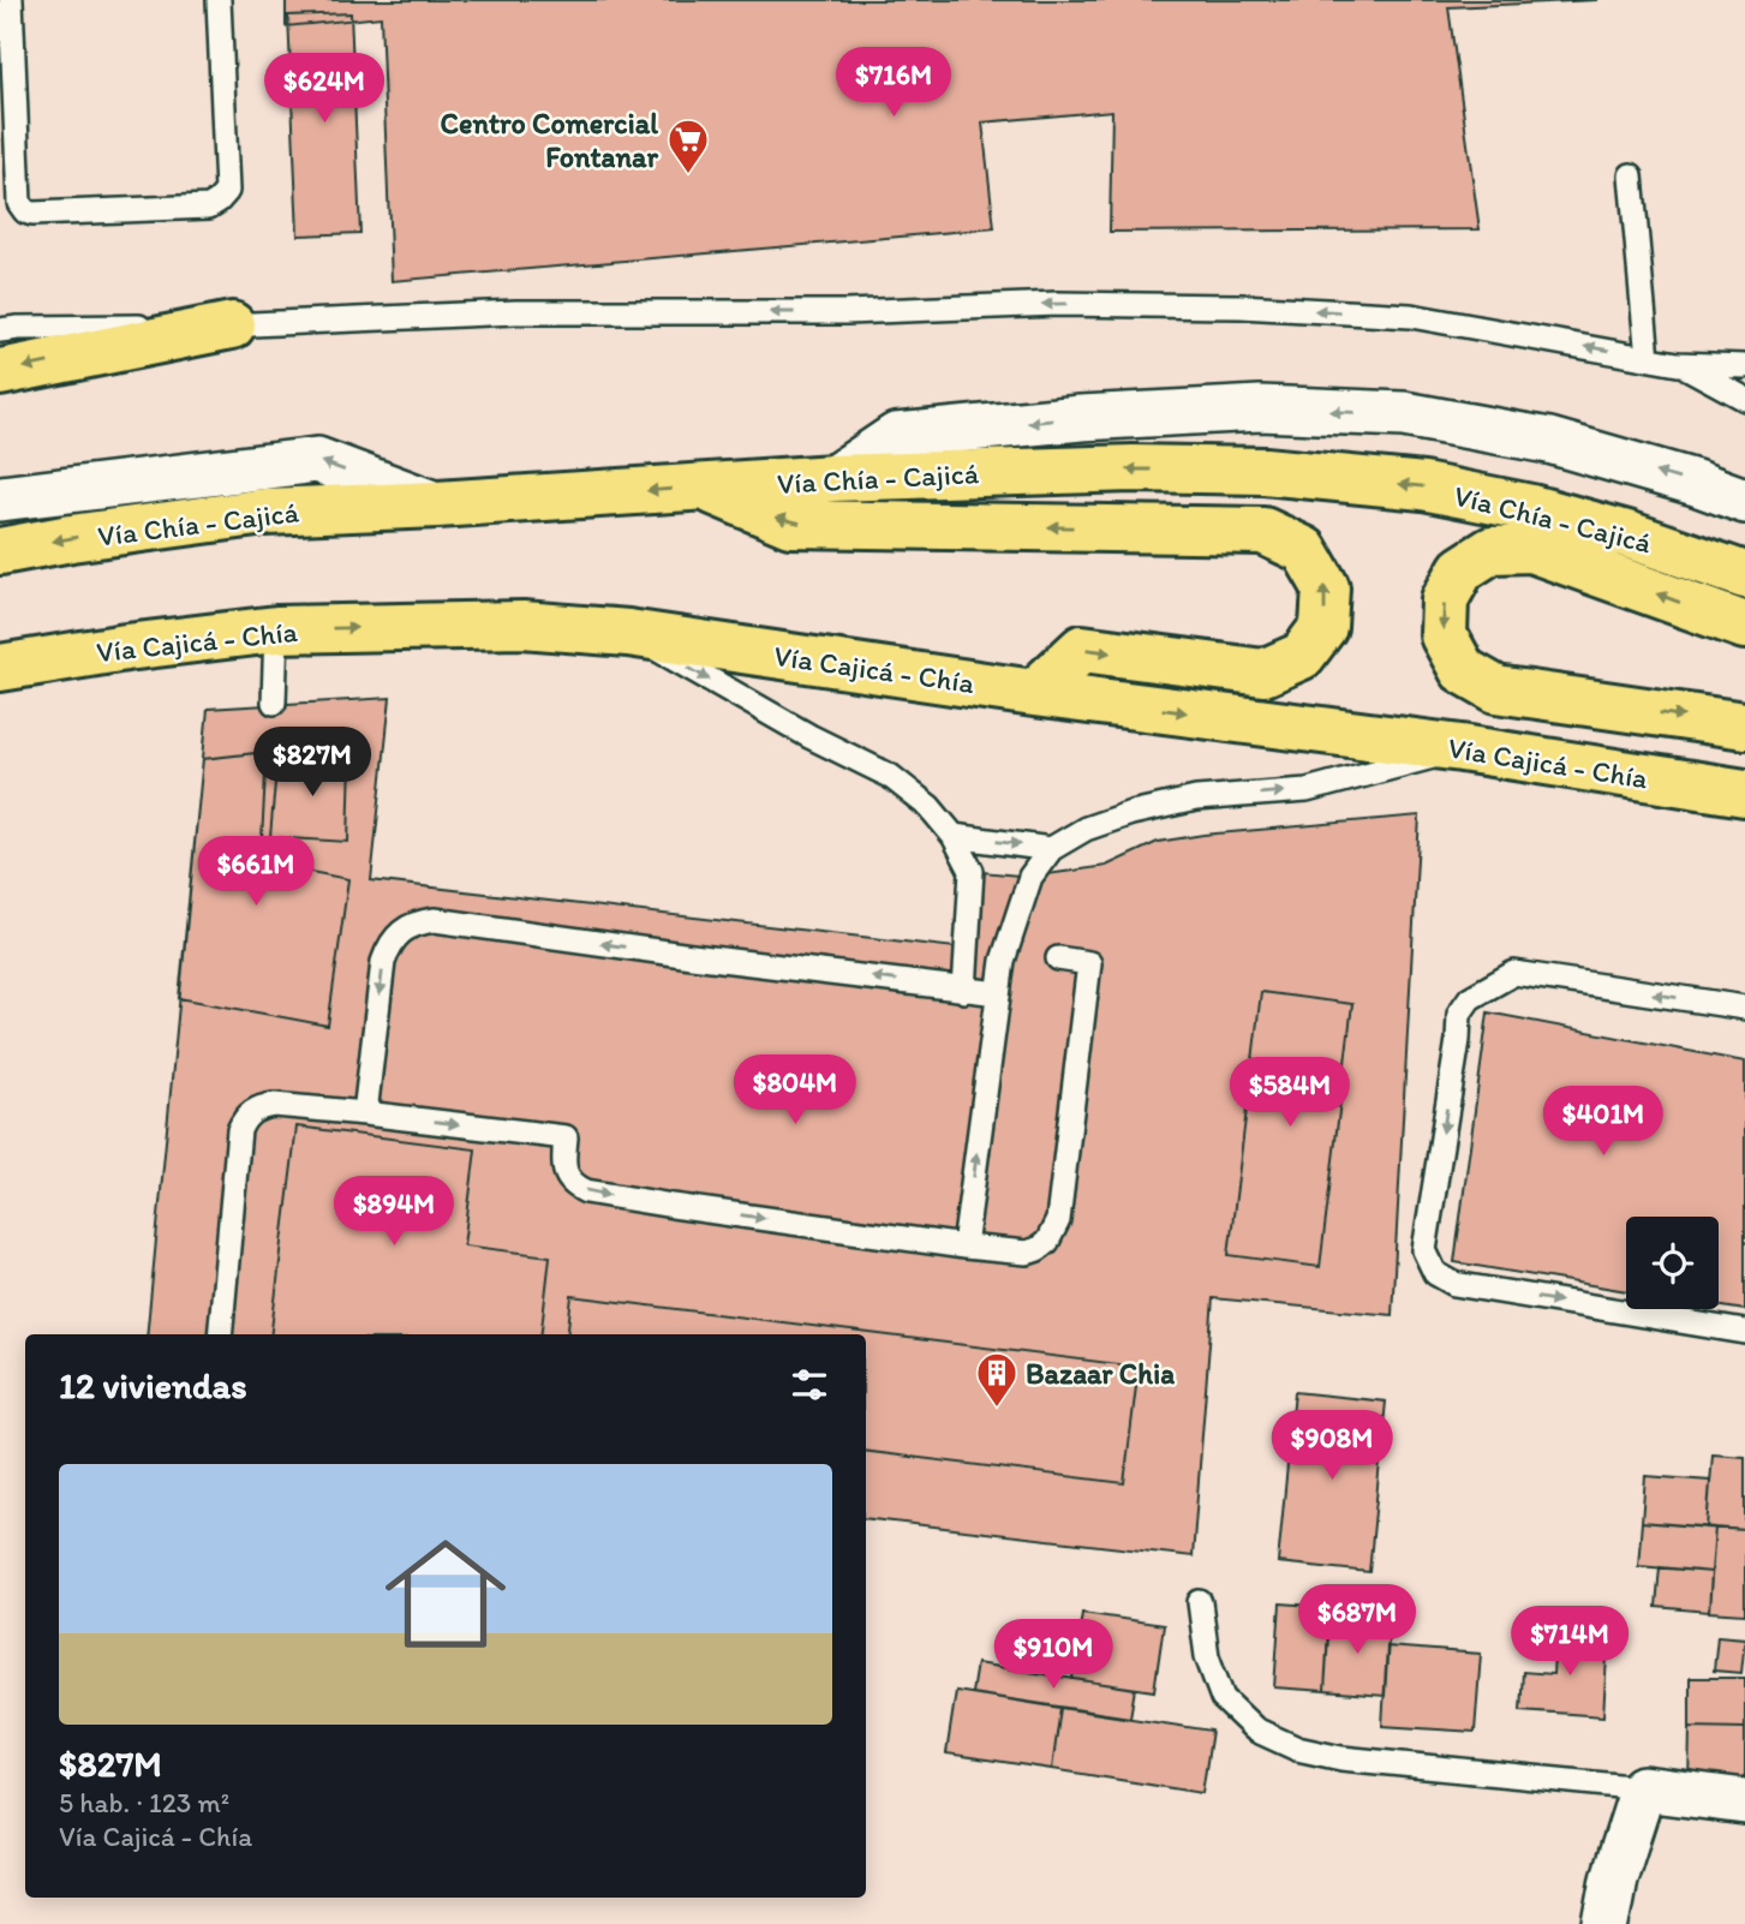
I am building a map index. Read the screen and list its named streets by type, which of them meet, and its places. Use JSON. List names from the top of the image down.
{
  "streets": {
    "highway": ["Vía Chía - Cajicá", "Vía Cajicá - Chía"]
  },
  "one_way": ["Vía Chía - Cajicá", "Vía Cajicá - Chía"],
  "places": {
    "supermarket": ["Centro Comercial Fontanar"],
    "building": ["Bazaar Chia"]
  },
  "page": {
    "price": [
      "$716M",
      "$624M",
      "$827M",
      "$661M",
      "$804M",
      "$584M",
      "$401M",
      "$894M",
      "$908M",
      "$687M",
      "$714M",
      "$910M"
    ],
    "heading": "12 viviendas",
    "list": [
      {
        "name": "$827M",
        "note": "5 hab. · 123 m² · Vía Cajicá - Chía"
      }
    ]
  }
}
